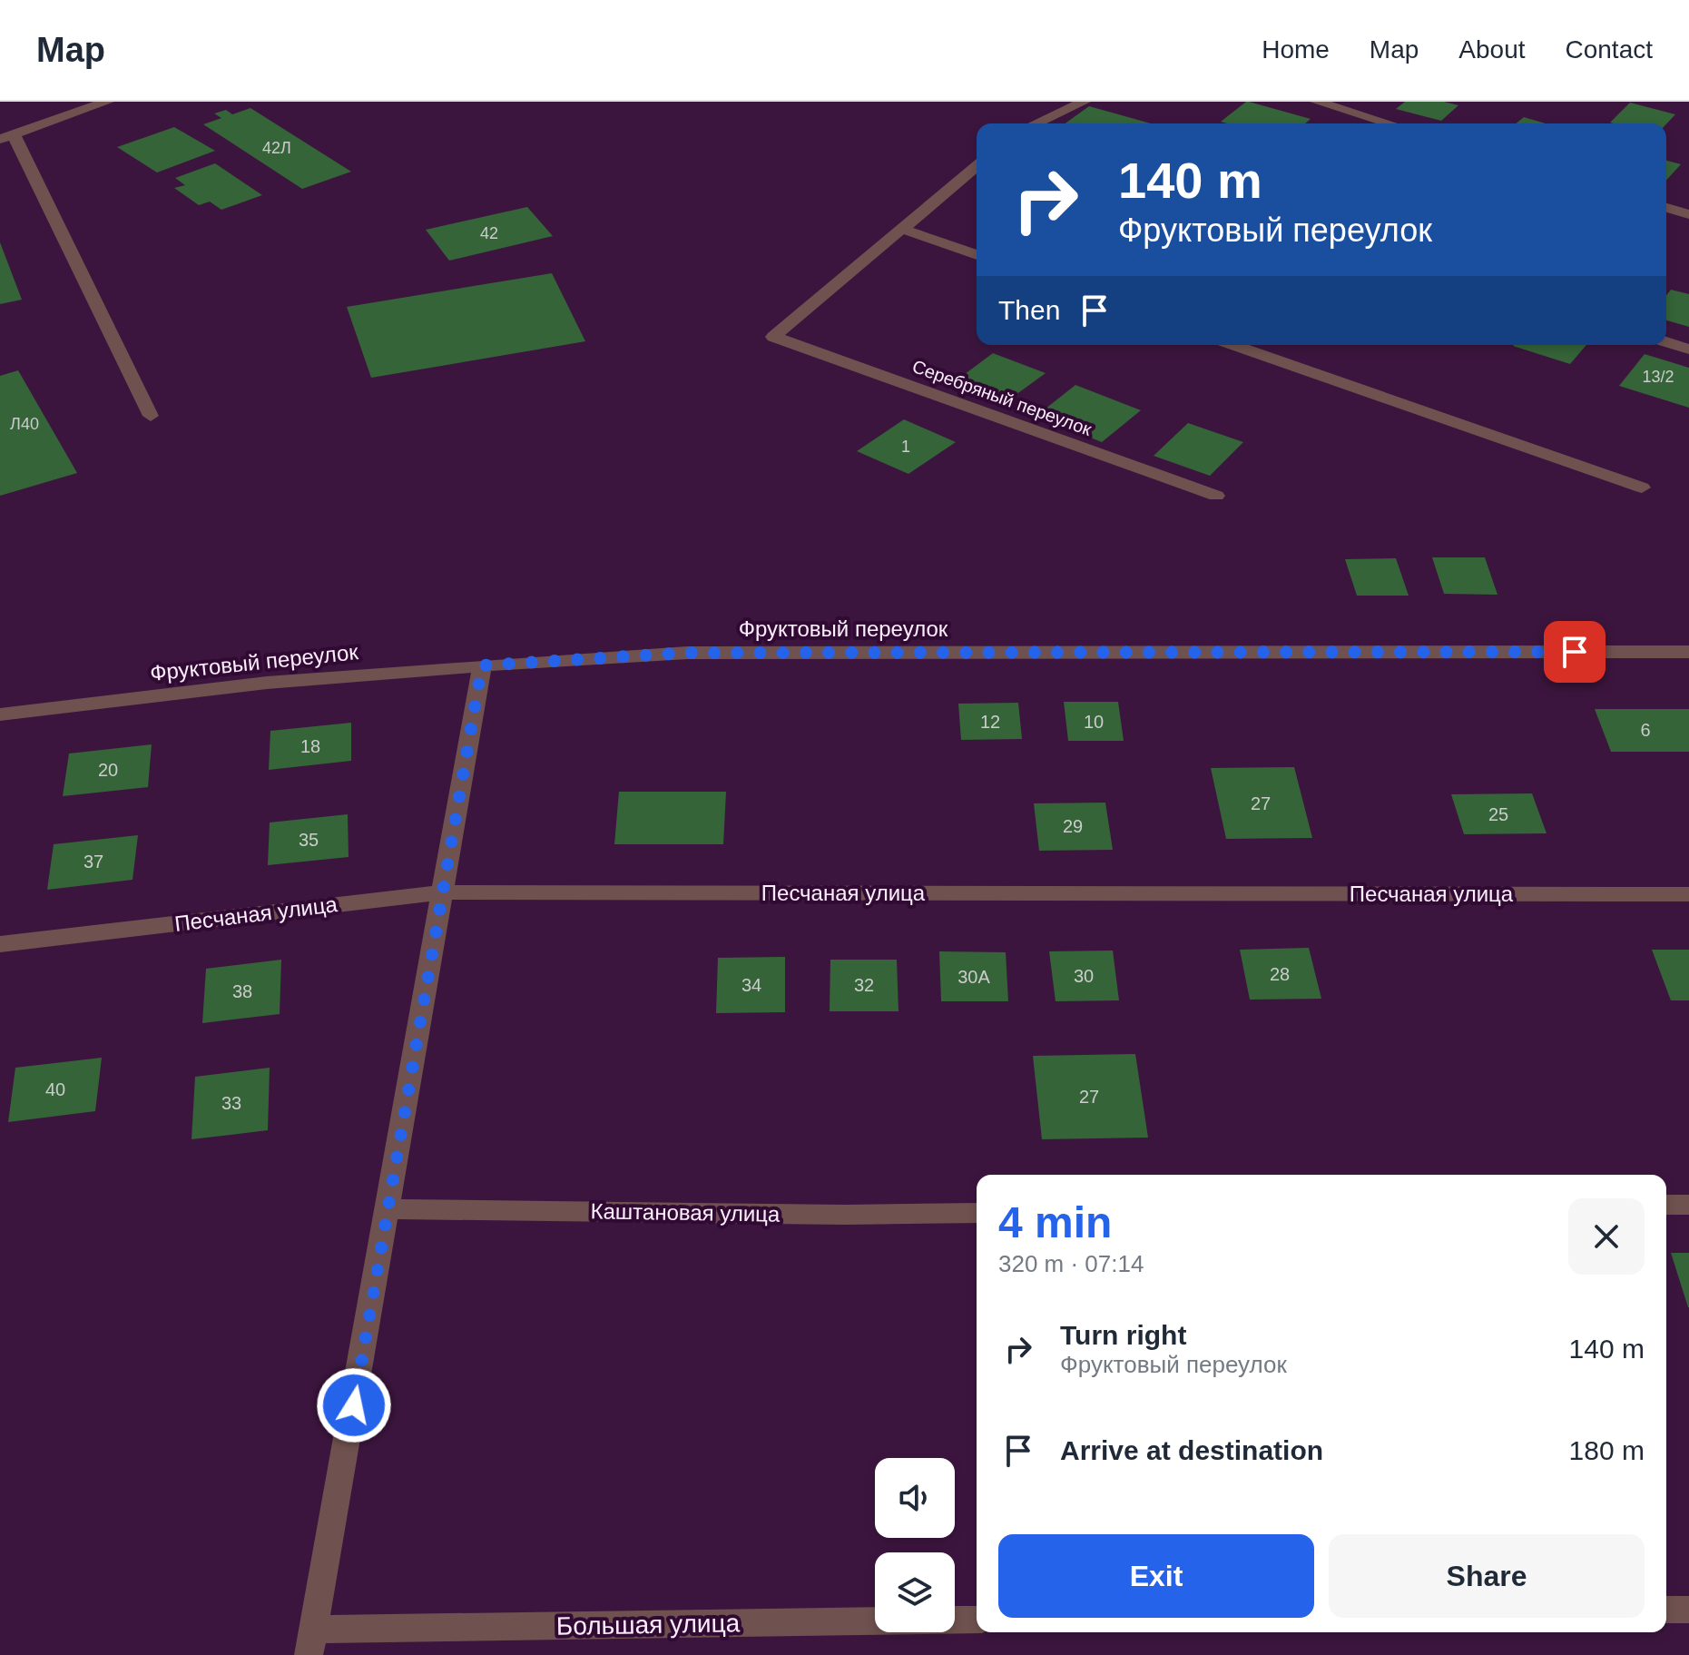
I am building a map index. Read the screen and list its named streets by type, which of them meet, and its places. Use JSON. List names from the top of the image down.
{
  "streets": {
    "street": [
      "Серебряный переулок",
      "Фруктовый переулок",
      "Песчаная улица",
      "Каштановая улица",
      "Большая улица"
    ]
  },
  "house_numbers": [
    "42Л",
    "42",
    "13/2",
    "Л40",
    "1",
    "12",
    "10",
    "6",
    "18",
    "20",
    "27",
    "25",
    "29",
    "35",
    "37",
    "28",
    "30",
    "30А",
    "34",
    "32",
    "38",
    "40",
    "27",
    "33"
  ],
  "page": {
    "header": "Map",
    "nav": [
      "Home",
      "Map",
      "About",
      "Contact"
    ],
    "turn": ["140 m", "Фруктовый переулок"],
    "then": "Then",
    "heading": ["4 min", "320 m · 07:14"],
    "list": [
      {
        "name": "Turn right",
        "note": "Фруктовый переулок",
        "value": "140 m"
      },
      {
        "name": "Arrive at destination",
        "value": "180 m"
      }
    ],
    "buttons": ["Exit", "Share"]
  }
}
